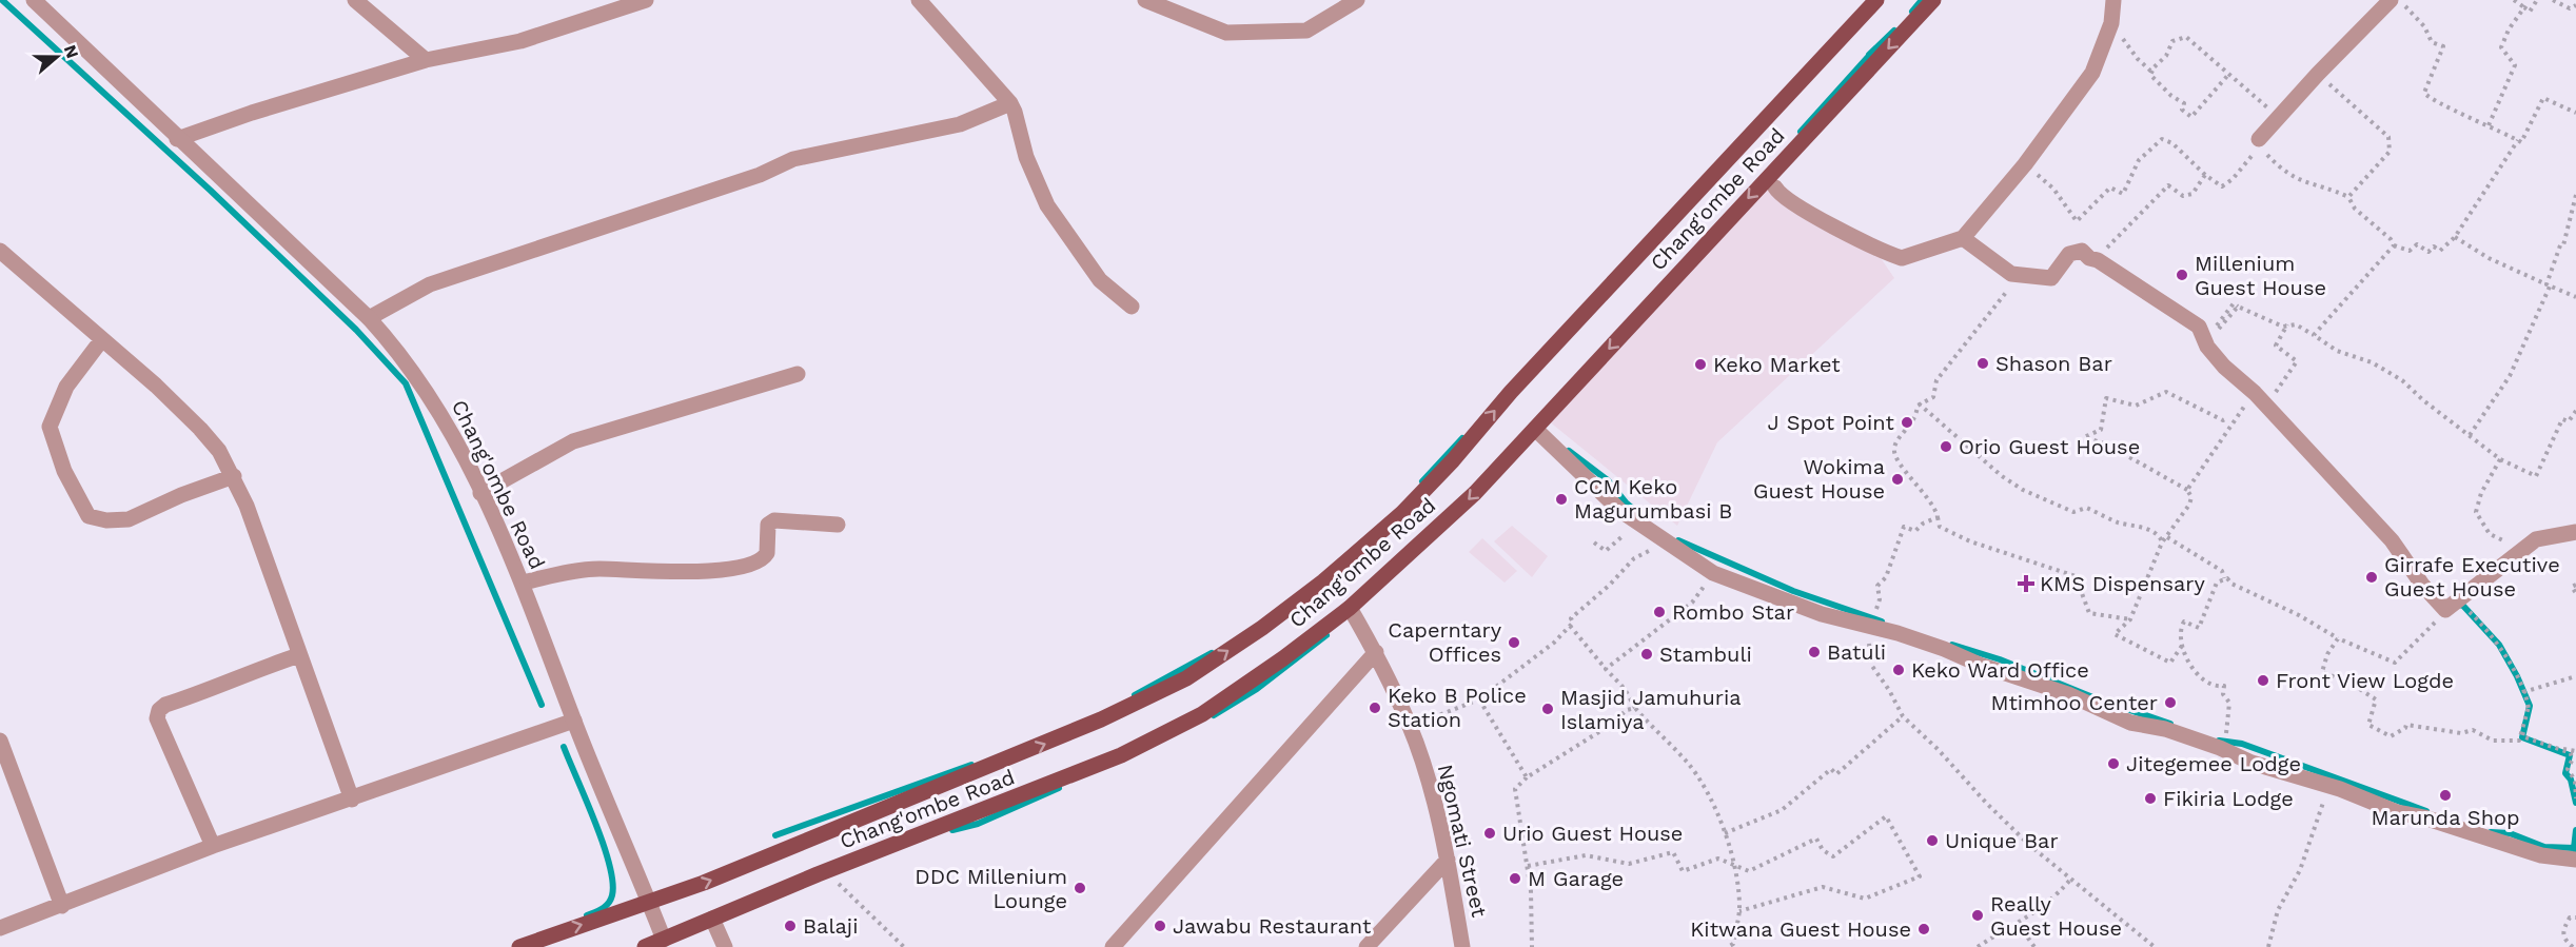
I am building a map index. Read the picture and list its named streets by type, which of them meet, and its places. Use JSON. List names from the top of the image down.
{
  "streets": {
    "main road": ["Chang'ombe Road"],
    "street": ["Ngomati Street"]
  },
  "crossings": [
    ["Chang'ombe Road", "Ngomati Street"]
  ],
  "places": {
    "other": [
      "Millenium Guest House",
      "Shason Bar",
      "Keko Market",
      "J Spot Point",
      "Orio Guest House",
      "Wokima Guest House",
      "CCM Keko Magurumbasi B",
      "Girrafe Executive Guest House",
      "Rombo Star",
      "Caperntary Offices",
      "Batuli",
      "Stambuli",
      "Keko Ward Office",
      "Front View Logde",
      "Mtimhoo Center",
      "Keko B Police Station",
      "Masjid Jamuhuria Islamiya",
      "Jitegemee Lodge",
      "Marunda Shop",
      "Fikiria Lodge",
      "Urio Guest House",
      "Unique Bar",
      "M Garage",
      "DDC Millenium Lounge",
      "Really Guest House",
      "Balaji",
      "Jawabu Restaurant",
      "Kitwana Guest House"
    ],
    "health": ["KMS Dispensary"]
  },
  "north": "right"
}
